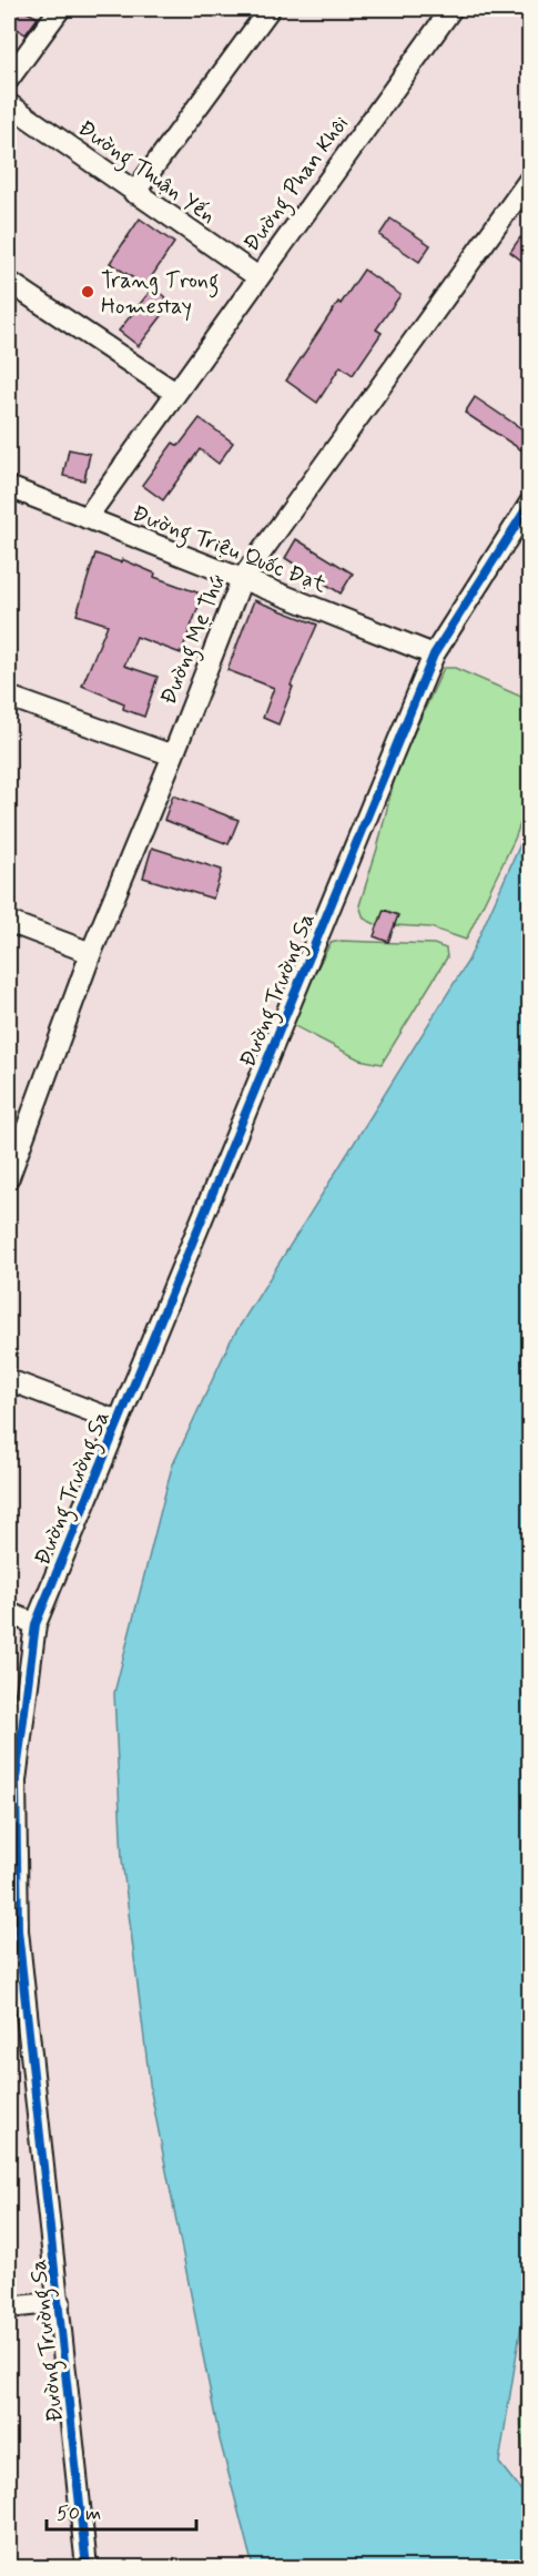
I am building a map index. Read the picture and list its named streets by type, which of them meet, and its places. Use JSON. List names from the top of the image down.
{
  "streets": {
    "street": [
      "Đường Thuận Yến",
      "Đường Phan Khôi",
      "Đường Triệu Quốc Đạt",
      "Đường Mẹ Thứ",
      "Đường Trường Sa"
    ]
  },
  "crossings": [
    ["Đường Thuận Yến", "Đường Phan Khôi"],
    ["Đường Phan Khôi", "Đường Triệu Quốc Đạt"],
    ["Đường Triệu Quốc Đạt", "Đường Mẹ Thứ"],
    ["Đường Triệu Quốc Đạt", "Đường Trường Sa"]
  ],
  "places": ["Trang Trong Homestay"],
  "scale_bar": "50 m"
}
